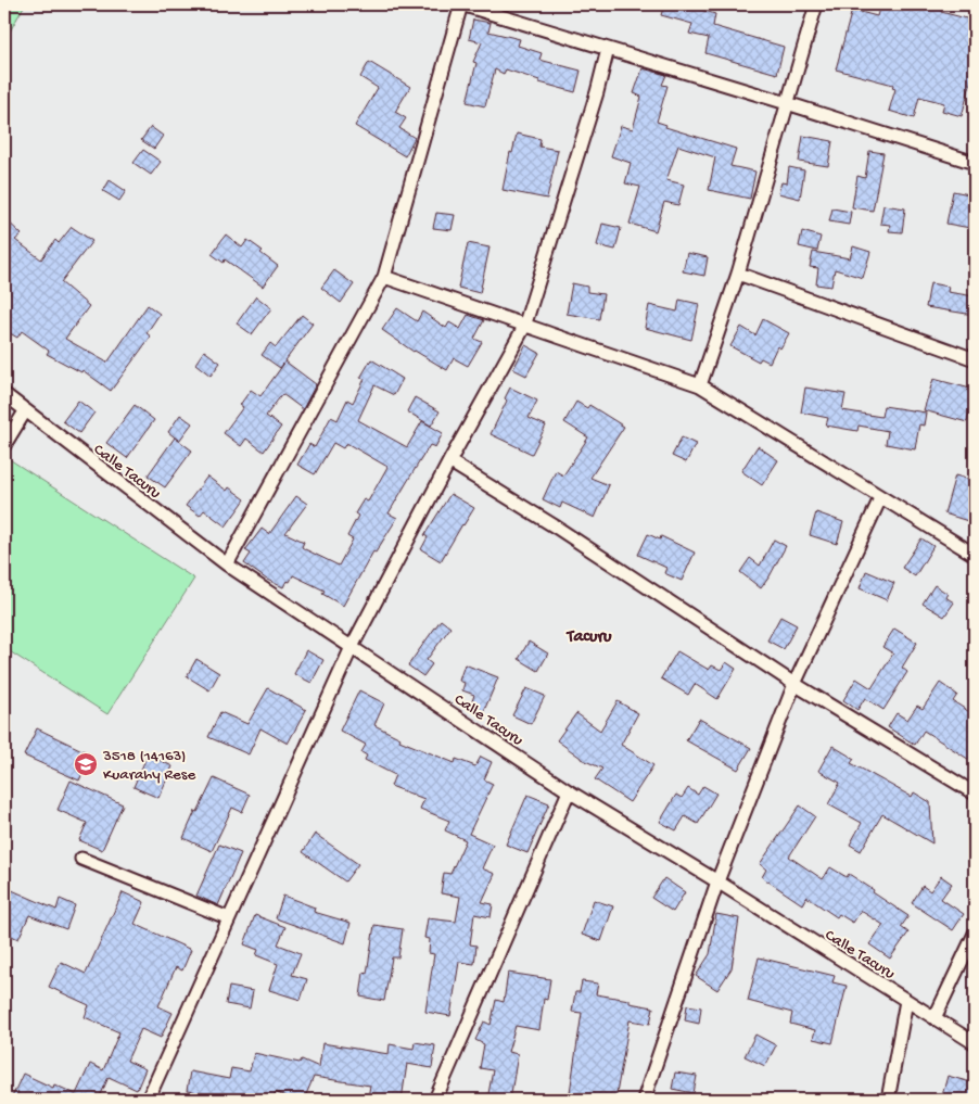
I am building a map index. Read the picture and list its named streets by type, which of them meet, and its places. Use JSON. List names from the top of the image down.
{
  "streets": {
    "street": ["Calle Tacuru"]
  },
  "districts": ["Tacuru"],
  "places": {
    "school or university": ["3518 (14163) Kuarahy Rese"]
  }
}
